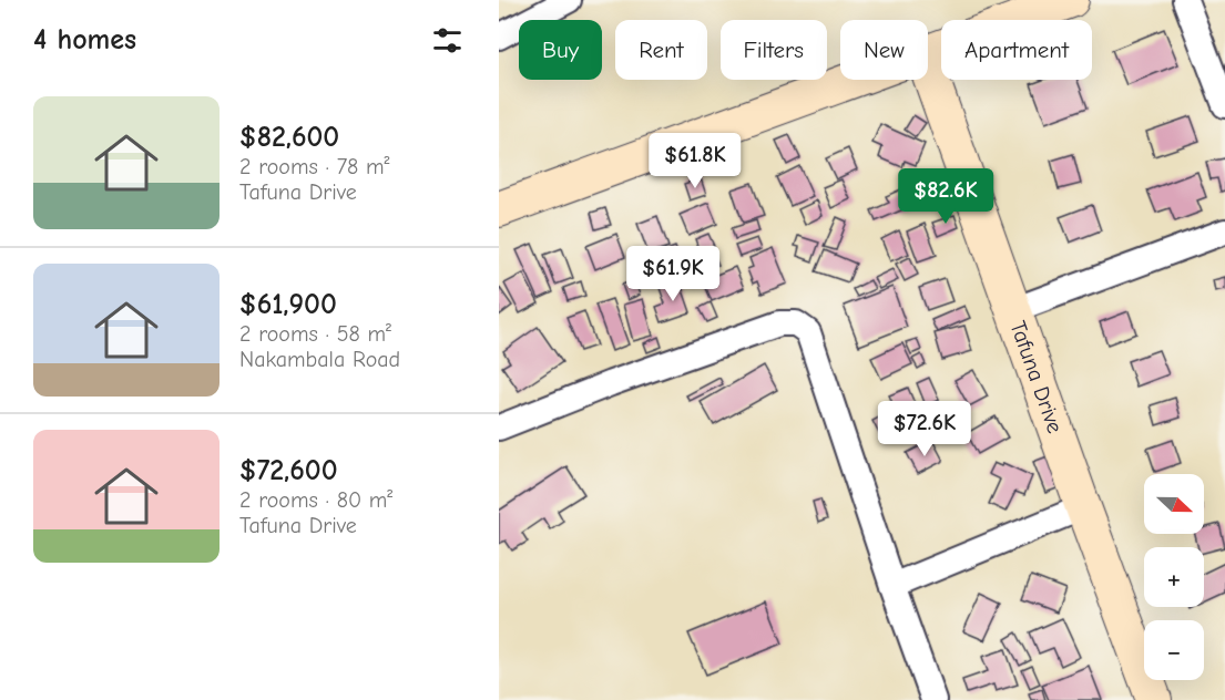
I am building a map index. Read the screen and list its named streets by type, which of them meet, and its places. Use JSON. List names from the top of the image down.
{
  "streets": {
    "main road": ["Tafuna Drive"]
  },
  "north": "right",
  "page": {
    "heading": "4 homes",
    "chip": [
      "Buy",
      "Rent",
      "Filters",
      "New",
      "Apartment"
    ],
    "list": [
      {
        "name": "$82,600",
        "note": "2 rooms · 78 m² · Tafuna Drive"
      },
      {
        "name": "$61,900",
        "note": "2 rooms · 58 m² · Nakambala Road"
      },
      {
        "name": "$72,600",
        "note": "2 rooms · 80 m² · Tafuna Drive"
      }
    ],
    "price": [
      "$61.8K",
      "$82.6K",
      "$61.9K",
      "$72.6K"
    ],
    "map_buttons": ["+", "−"]
  }
}
